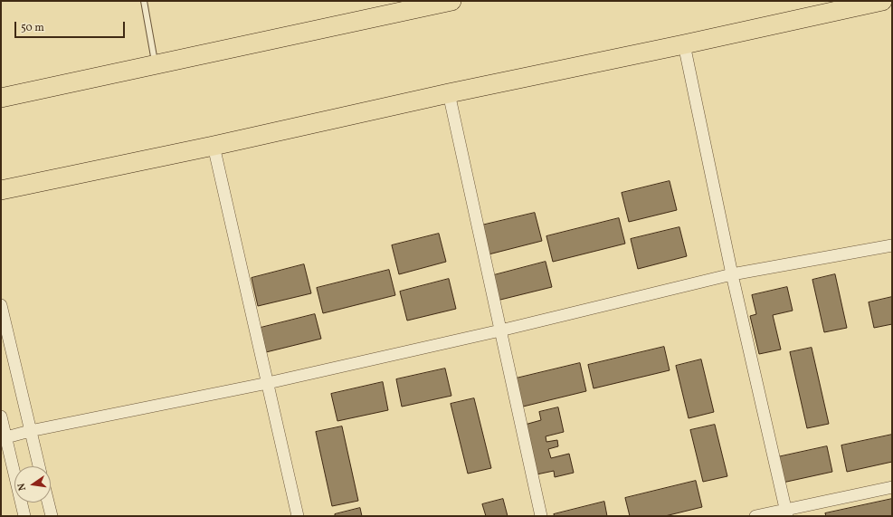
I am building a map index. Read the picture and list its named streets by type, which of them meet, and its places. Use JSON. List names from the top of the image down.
{
  "scale_bar": "50 m",
  "north": "left"
}
